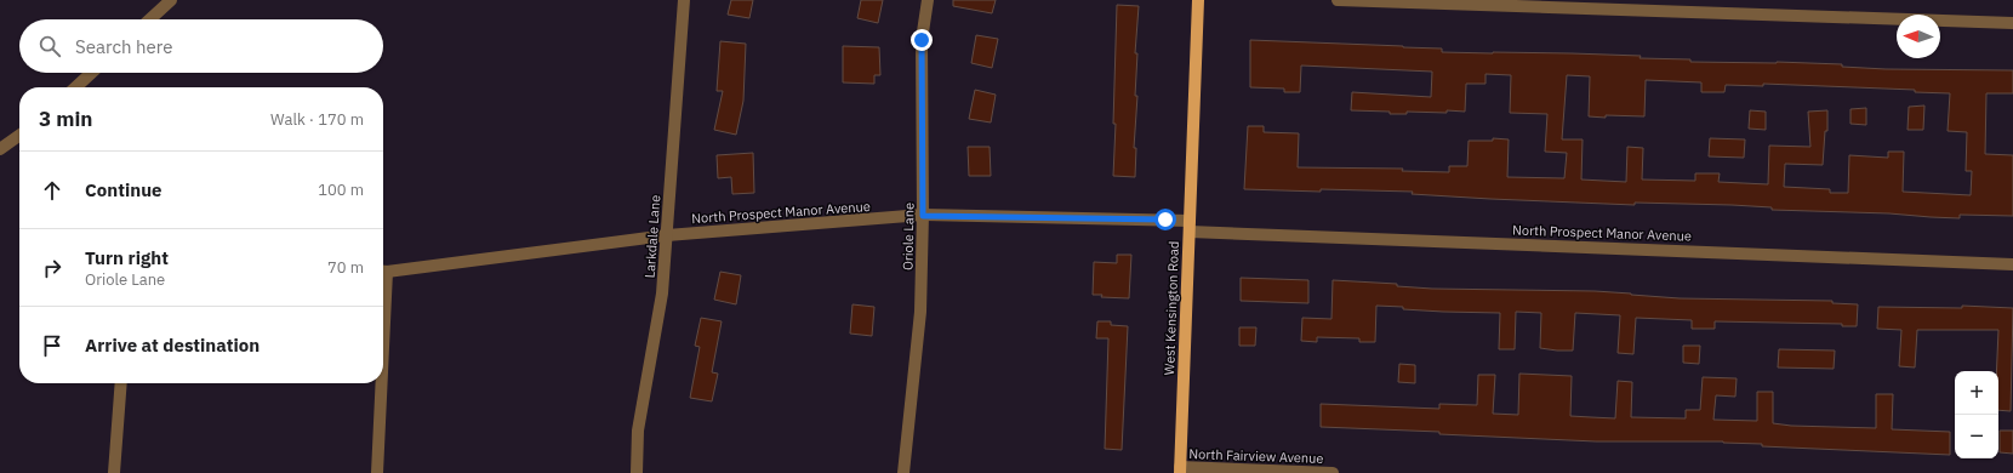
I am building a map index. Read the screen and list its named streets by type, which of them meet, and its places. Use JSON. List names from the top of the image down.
{
  "streets": {
    "main road": ["West Kensington Road"],
    "street": [
      "North Prospect Manor Avenue",
      "Larkdale Lane",
      "Oriole Lane",
      "North Fairview Avenue"
    ]
  },
  "crossings": [
    ["North Prospect Manor Avenue", "Larkdale Lane"],
    ["North Prospect Manor Avenue", "Oriole Lane"],
    ["North Prospect Manor Avenue", "West Kensington Road"],
    ["West Kensington Road", "North Fairview Avenue"]
  ],
  "north": "left",
  "page": {
    "search": "Search here",
    "heading": ["3 min", "Walk · 170 m"],
    "list": [
      ["Continue", "100 m"],
      ["Turn right", "Oriole Lane", "70 m"],
      "Arrive at destination"
    ],
    "map_buttons": ["+", "−"]
  }
}
